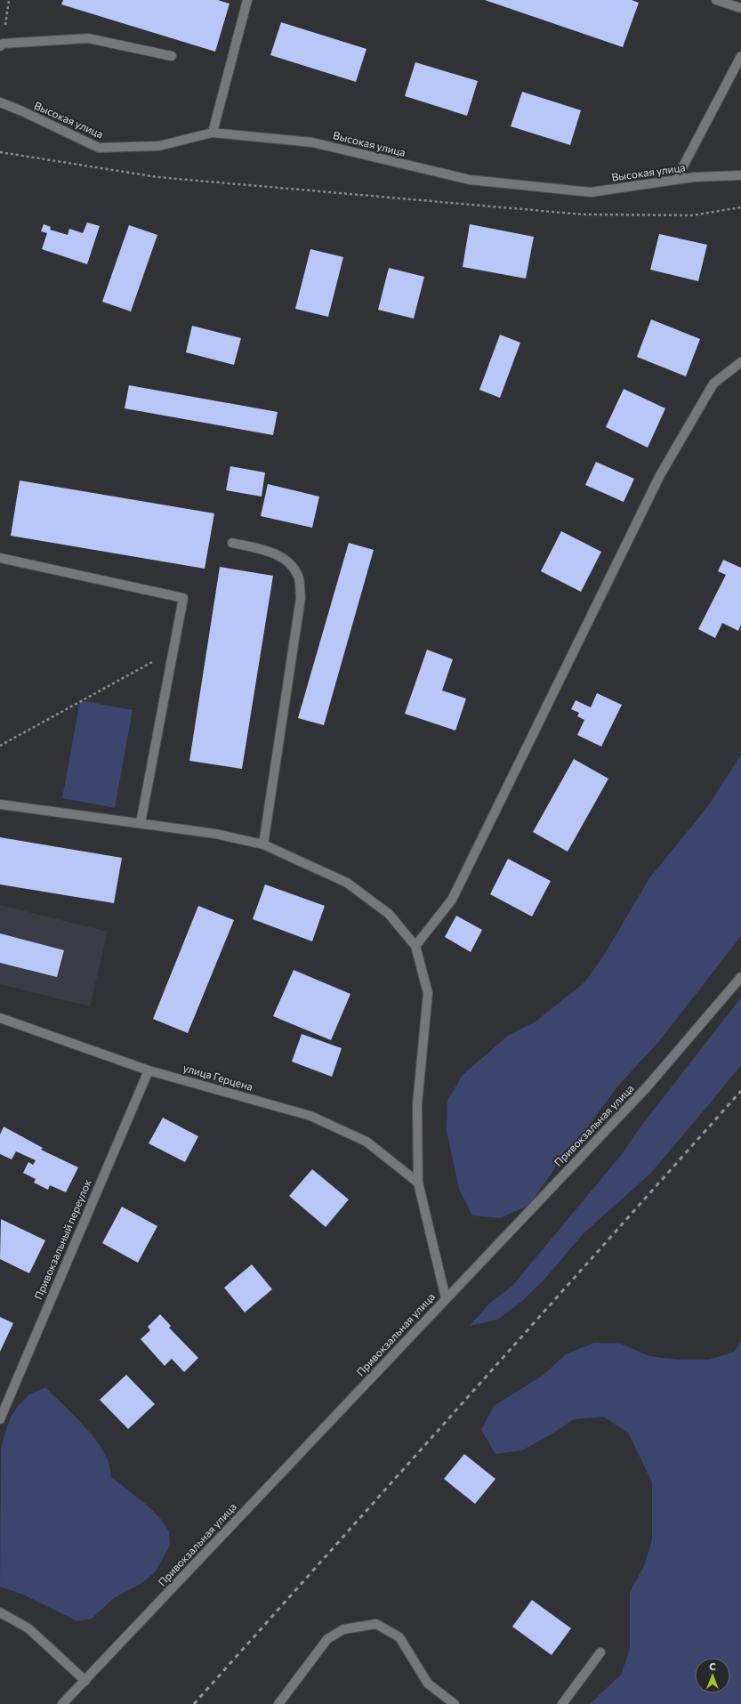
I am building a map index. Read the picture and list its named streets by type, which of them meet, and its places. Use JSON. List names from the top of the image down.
{
  "streets": {
    "street": [
      "Высокая улица",
      "улица Герцена",
      "Привокзальная улица",
      "Привокзальный переулок"
    ]
  },
  "crossings": [
    ["улица Герцена", "Привокзальный переулок"]
  ],
  "north": "top"
}
